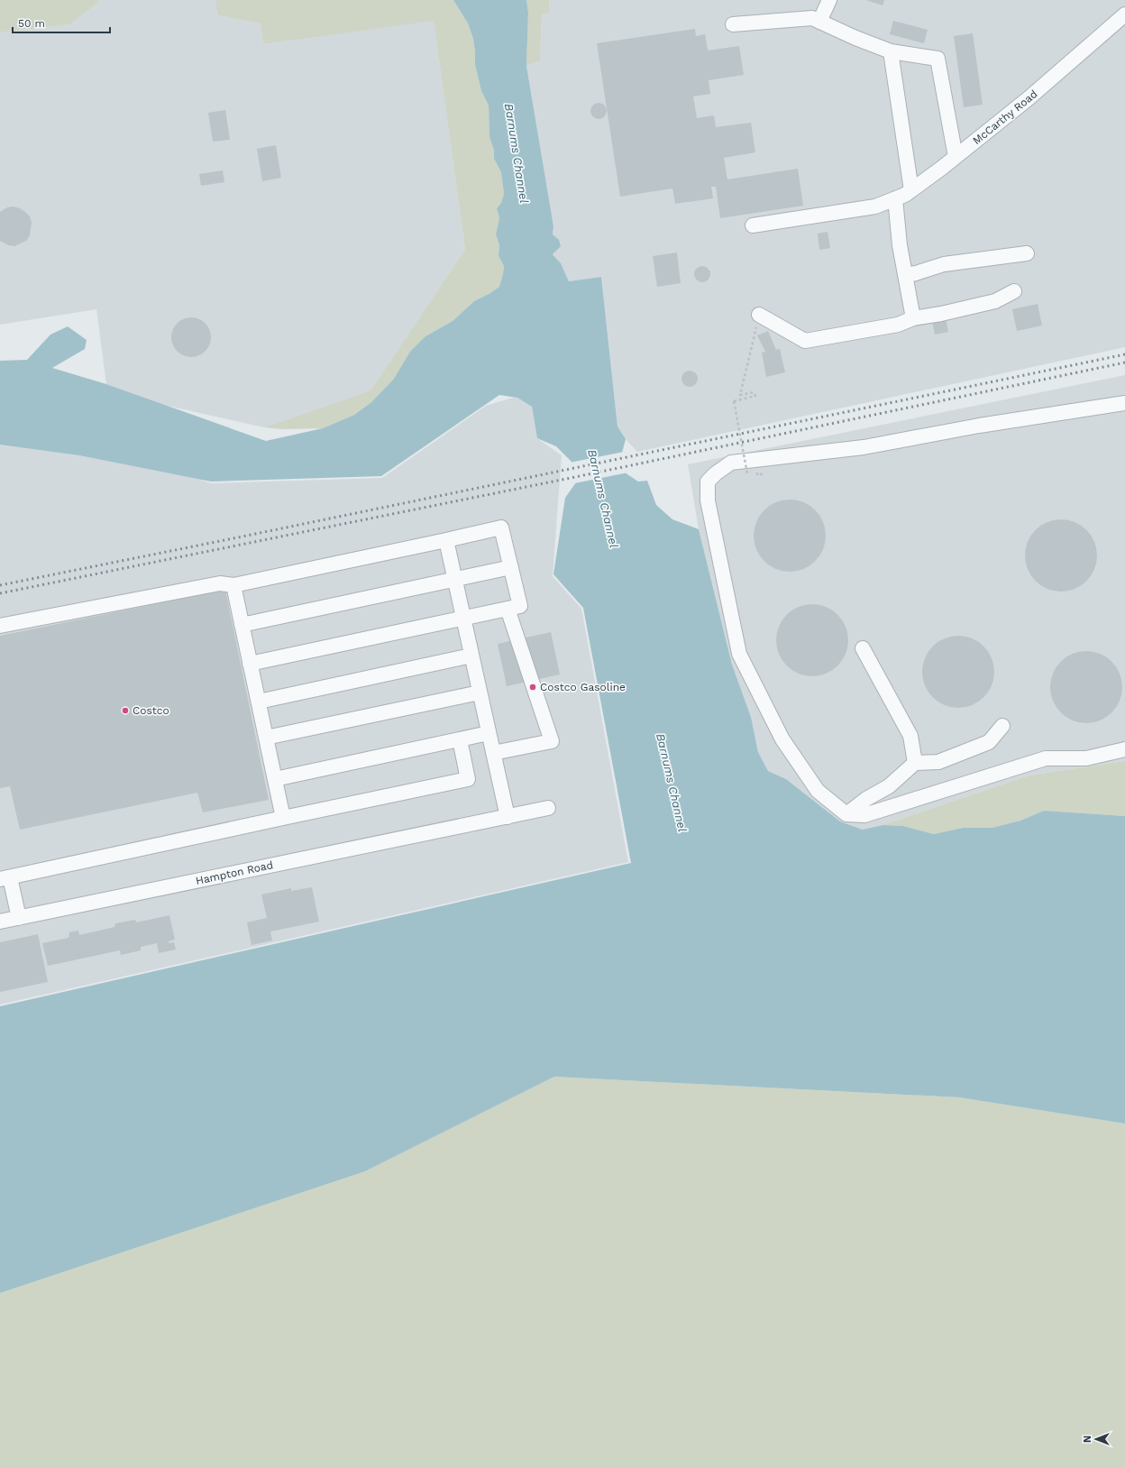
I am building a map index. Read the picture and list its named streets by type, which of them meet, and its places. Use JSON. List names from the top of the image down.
{
  "streets": {
    "street": ["McCarthy Road", "Hampton Road"]
  },
  "water": ["Barnums Channel"],
  "places": ["Costco Gasoline", "Costco"],
  "scale_bar": "50 m",
  "north": "left"
}
